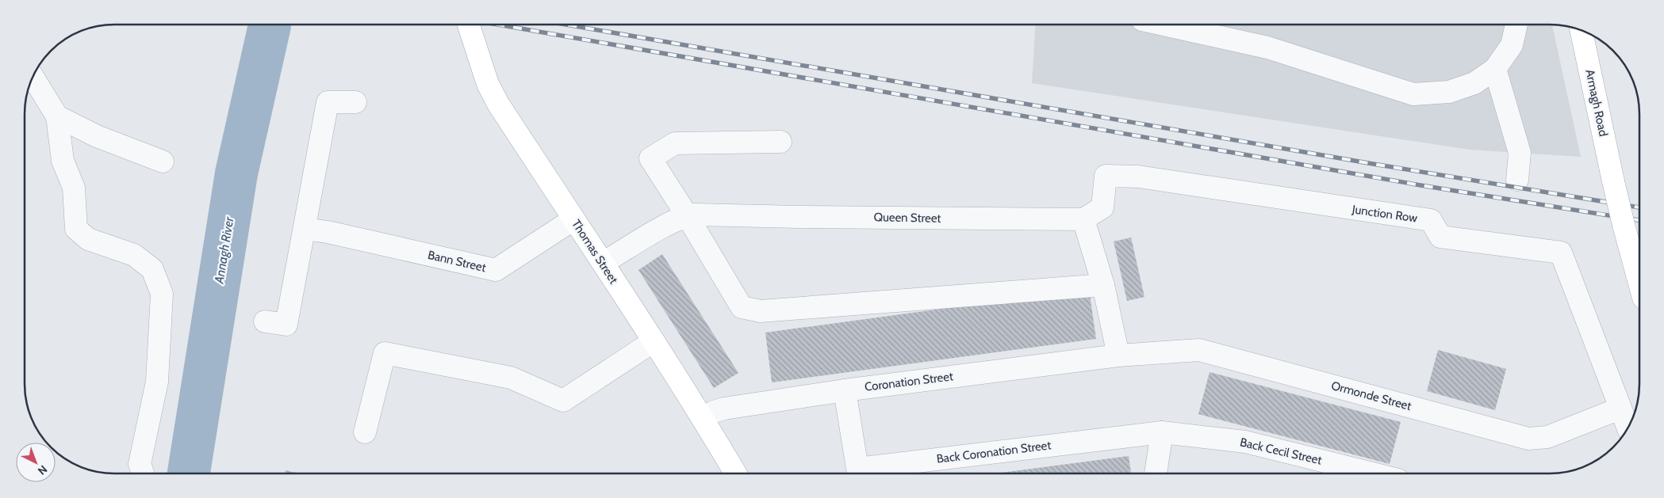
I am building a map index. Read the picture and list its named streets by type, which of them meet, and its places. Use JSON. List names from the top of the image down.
{
  "streets": {
    "main road": ["Armagh Road", "Thomas Street"],
    "street": [
      "Junction Row",
      "Queen Street",
      "Bann Street",
      "Coronation Street",
      "Ormonde Street",
      "Back Cecil Street",
      "Back Coronation Street"
    ]
  },
  "crossings": [
    ["Junction Row", "Queen Street"],
    ["Junction Row", "Ormonde Street"],
    ["Queen Street", "Thomas Street"],
    ["Thomas Street", "Bann Street"],
    ["Thomas Street", "Coronation Street"],
    ["Coronation Street", "Ormonde Street"],
    ["Coronation Street", "Back Coronation Street"],
    ["Back Cecil Street", "Back Coronation Street"]
  ],
  "water": ["Annagh River"],
  "north": "bottom right"
}
